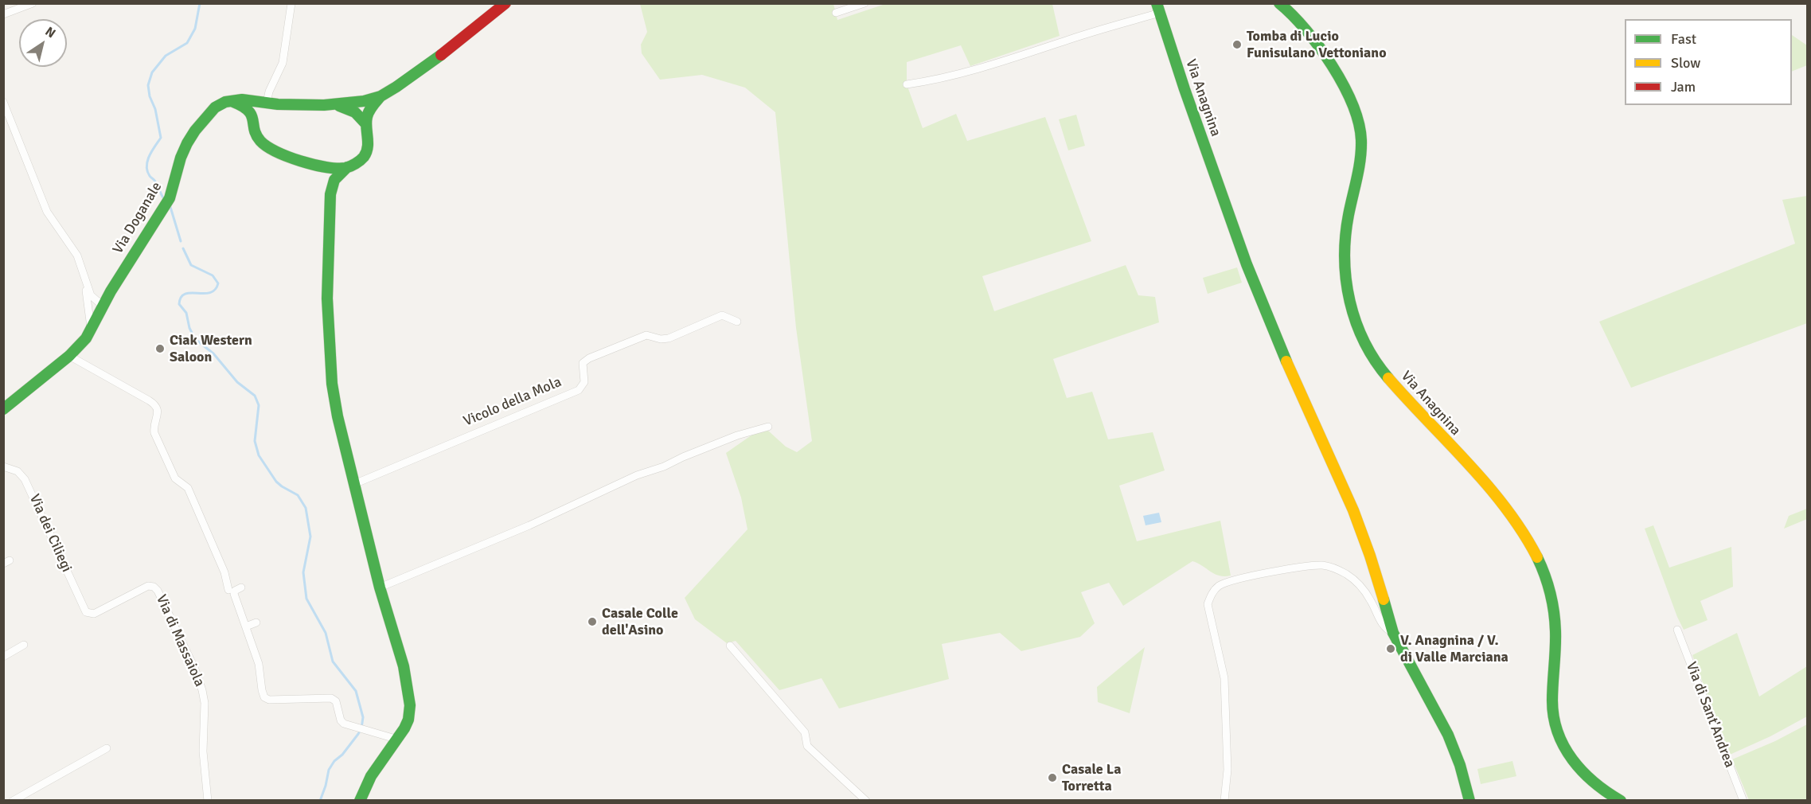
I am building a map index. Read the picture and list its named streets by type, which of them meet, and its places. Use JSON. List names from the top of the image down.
{
  "streets": {
    "main road": ["Via Anagnina", "Via Doganale"],
    "street": [
      "Vicolo della Mola",
      "Via dei Ciliegi",
      "Via di Massaiola",
      "Via di Sant'Andrea"
    ]
  },
  "crossings": [
    ["Via dei Ciliegi", "Via di Massaiola"]
  ],
  "places": [
    "Tomba di Lucio Funisulano Vettoniano",
    "Ciak Western Saloon",
    "Casale Colle dell'Asino",
    "V. Anagnina / V. di Valle Marciana",
    "Casale La Torretta"
  ],
  "legend": ["Fast", "Slow", "Jam"],
  "north": "top right"
}
